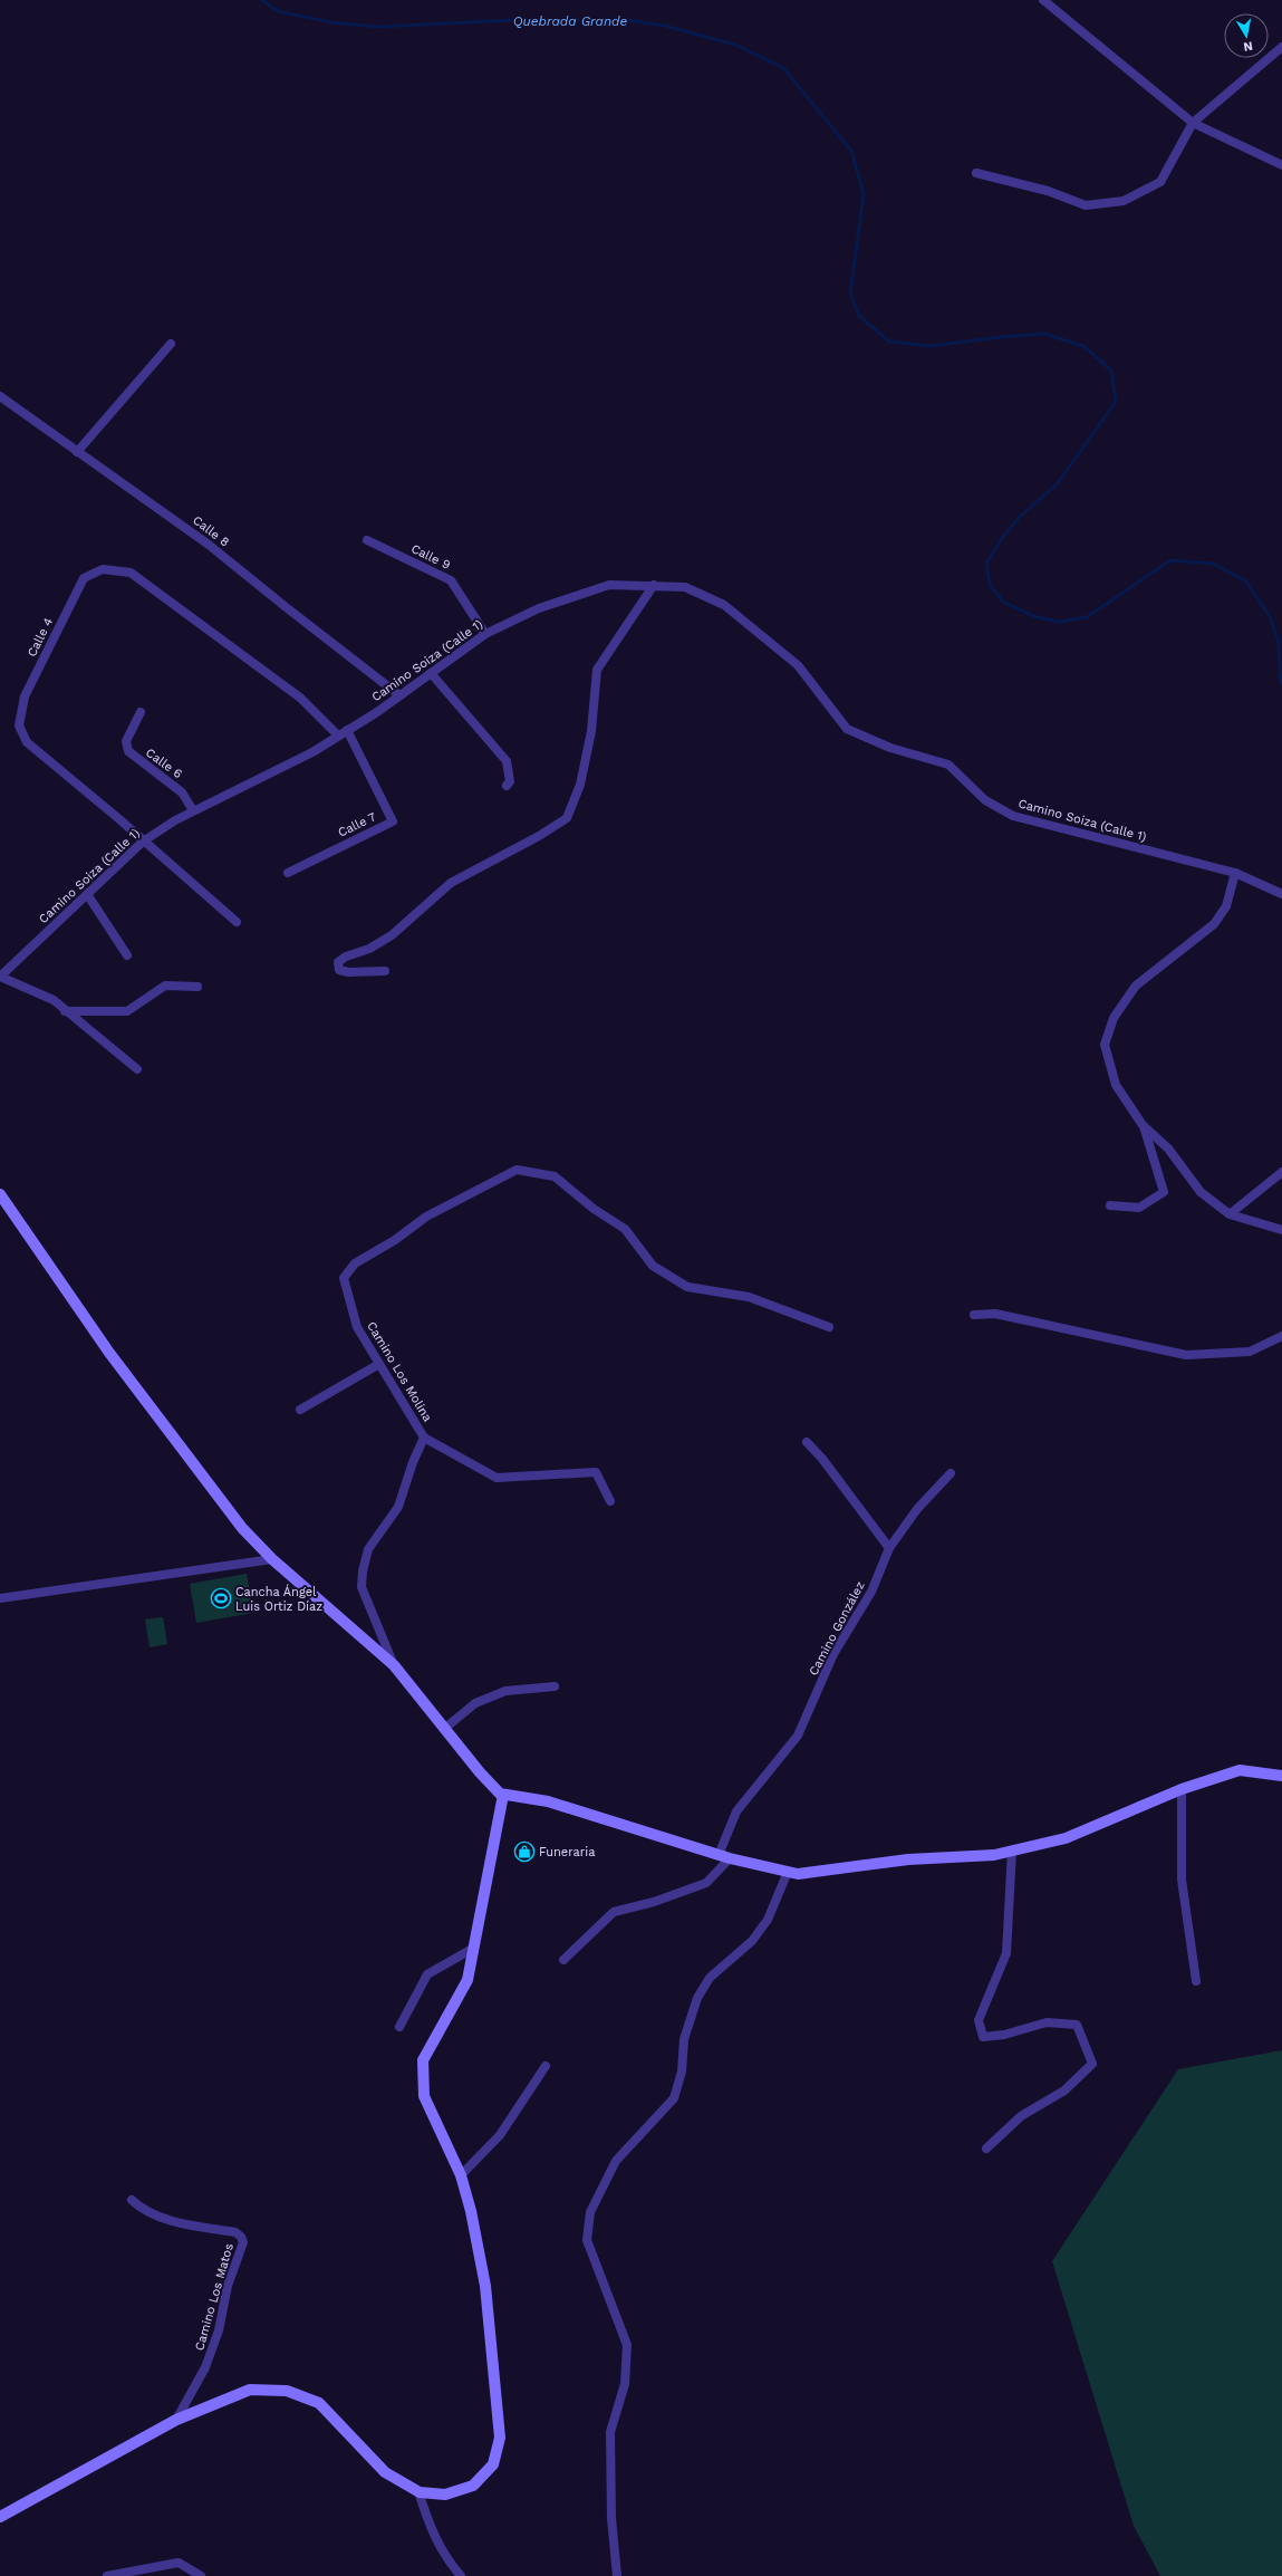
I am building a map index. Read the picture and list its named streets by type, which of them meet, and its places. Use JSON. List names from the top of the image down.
{
  "streets": {
    "street": [
      "Calle 8",
      "Calle 9",
      "Calle 4",
      "Camino Soiza (Calle 1)",
      "Calle 6",
      "Calle 7",
      "Camino Los Molina",
      "Camino González",
      "Camino Los Matos"
    ]
  },
  "crossings": [
    ["Calle 8", "Camino Soiza (Calle 1)"],
    ["Calle 9", "Camino Soiza (Calle 1)"],
    ["Calle 4", "Camino Soiza (Calle 1)"],
    ["Camino Soiza (Calle 1)", "Calle 6"],
    ["Camino Soiza (Calle 1)", "Calle 7"]
  ],
  "water": ["Quebrada Grande"],
  "places": {
    "sports": ["Cancha Ángel Luis Ortiz Díaz"],
    "shop": ["Funeraria"]
  },
  "north": "bottom"
}
